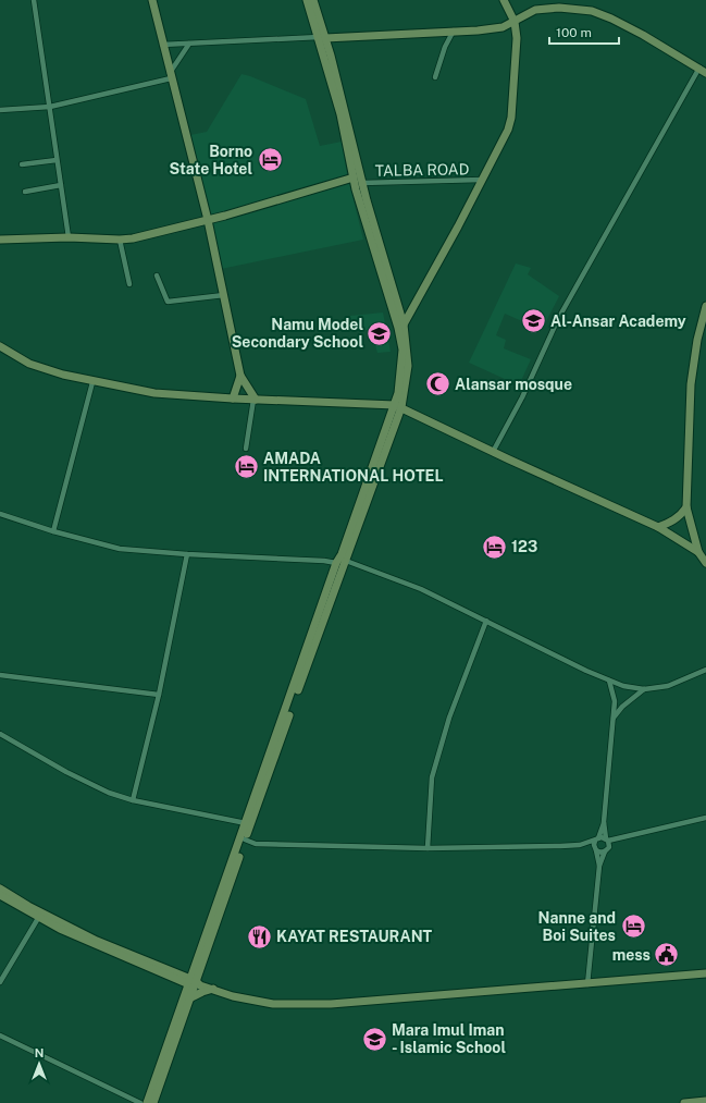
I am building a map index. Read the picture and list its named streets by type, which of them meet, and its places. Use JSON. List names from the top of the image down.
{
  "streets": {
    "street": ["TALBA ROAD"]
  },
  "places": {
    "hotel": [
      "Borno State Hotel",
      "AMADA INTERNATIONAL HOTEL",
      "123",
      "Nanne and Boi Suites"
    ],
    "school or university": ["Al-Ansar Academy", "Namu Model Secondary School", "Mara Imul Iman - Islamic School"],
    "mosque": ["Alansar mosque"],
    "restaurant": ["KAYAT RESTAURANT"],
    "public building": ["mess"]
  },
  "scale_bar": "100 m",
  "north": "top"
}
